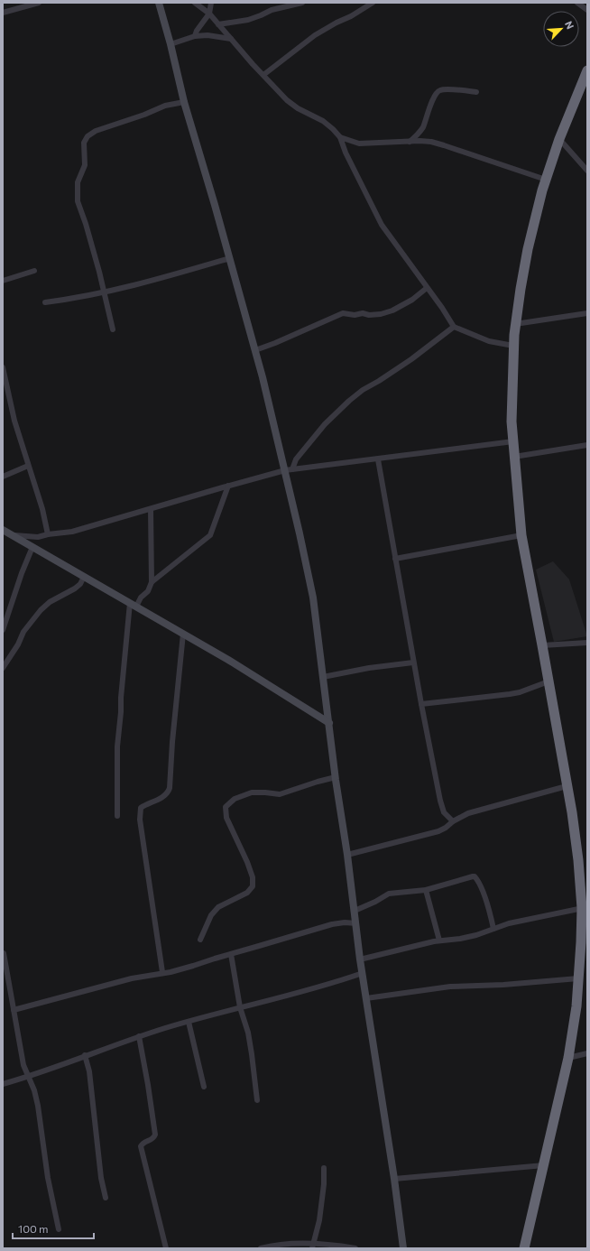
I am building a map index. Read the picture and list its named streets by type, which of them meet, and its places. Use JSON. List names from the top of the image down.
{
  "scale_bar": "100 m",
  "north": "top right"
}
